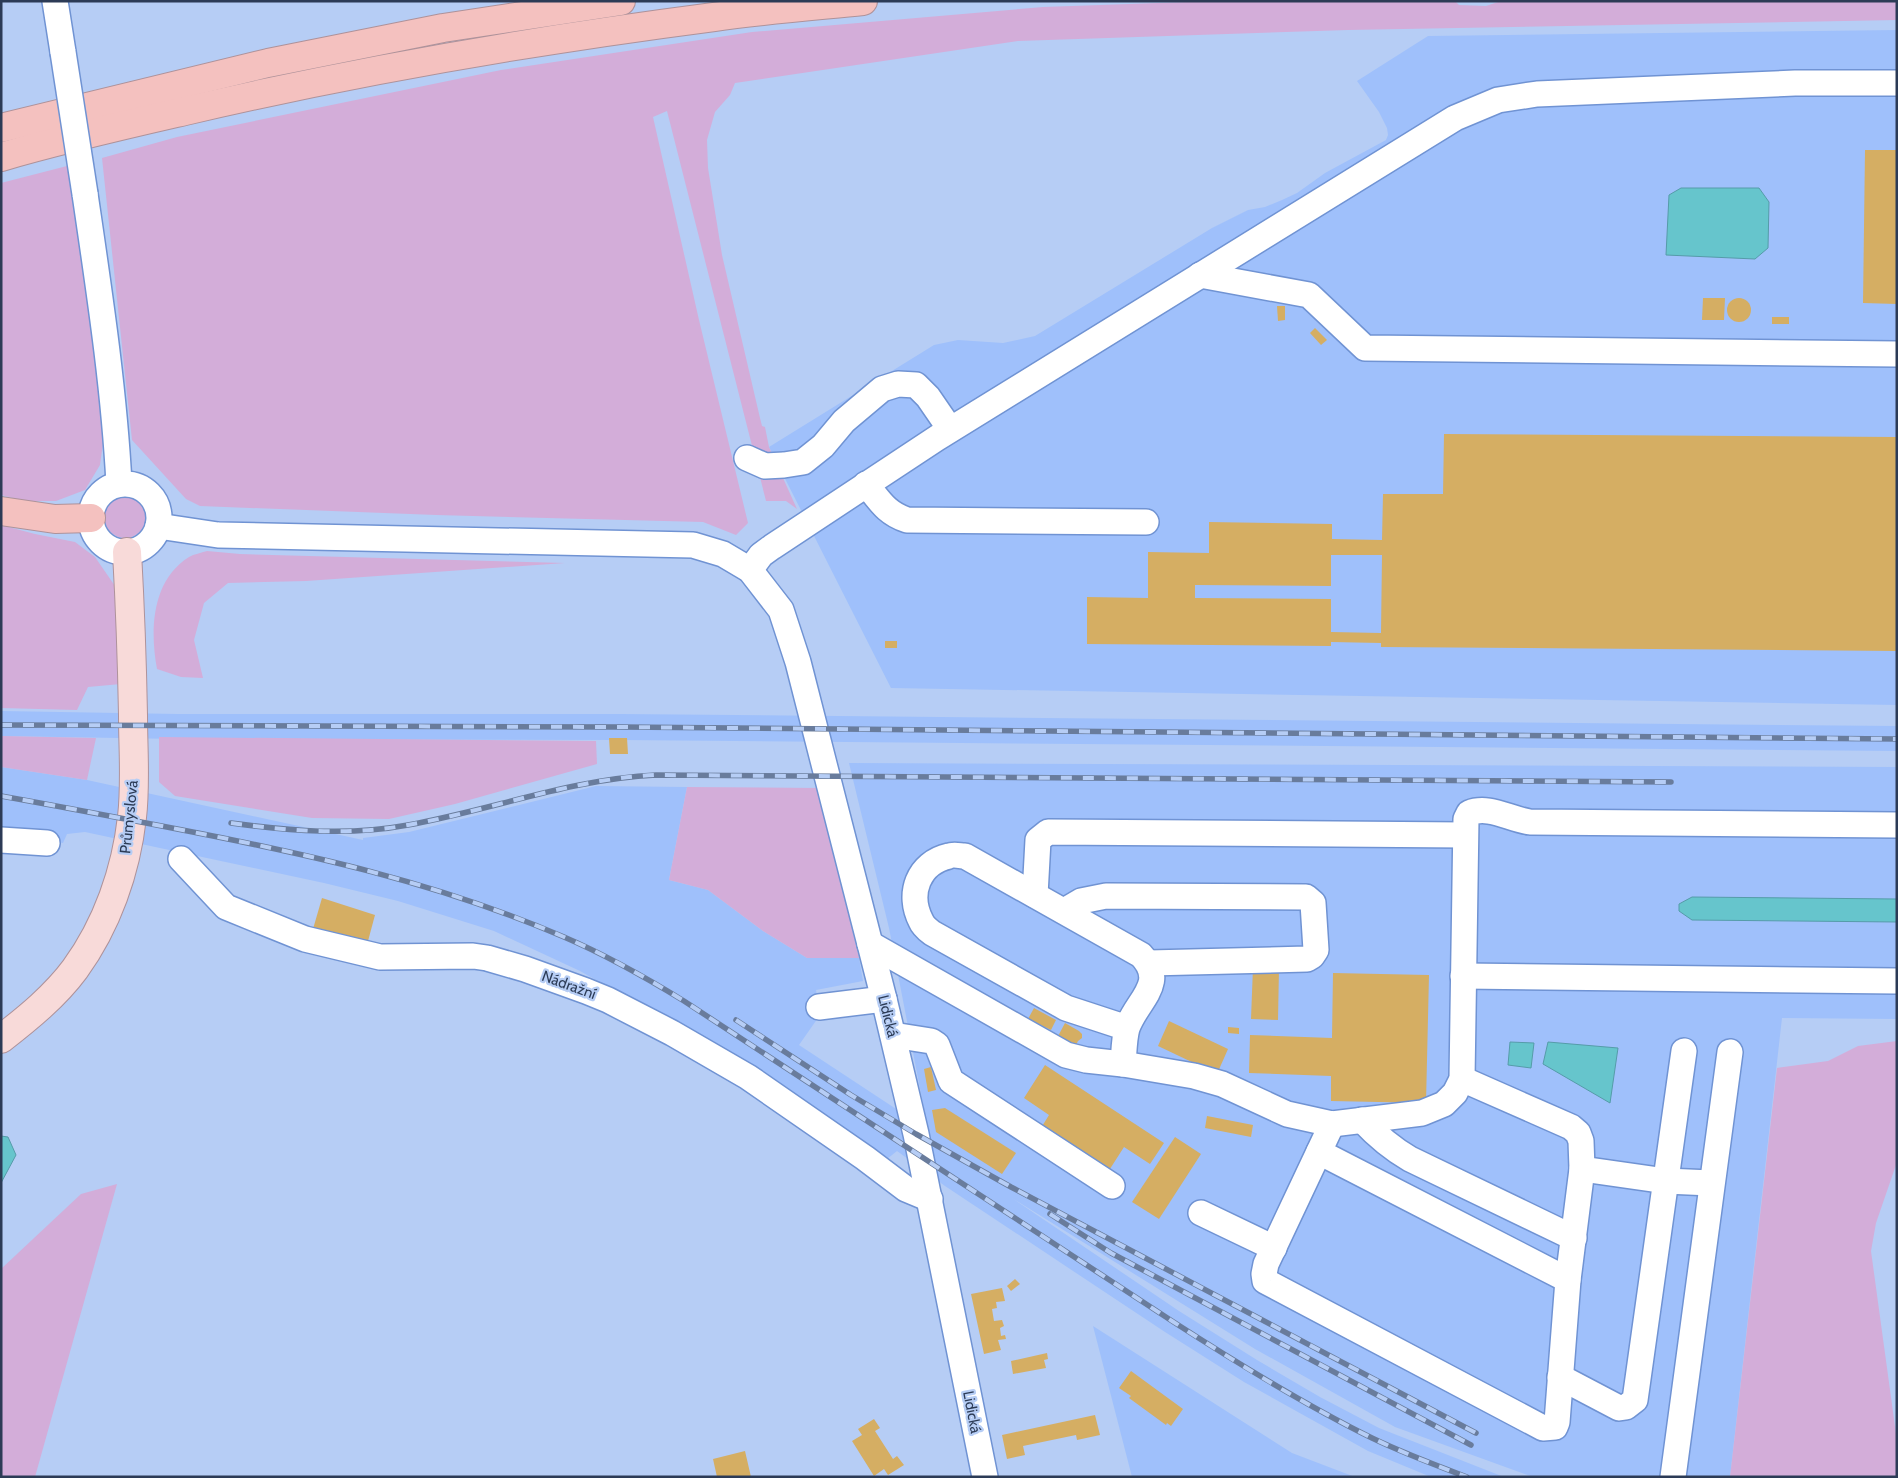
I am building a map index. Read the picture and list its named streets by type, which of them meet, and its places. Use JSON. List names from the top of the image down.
{
  "streets": {
    "main road": ["Průmyslová"],
    "street": ["Nádražní", "Lidická"]
  },
  "crossings": [
    ["Nádražní", "Lidická"]
  ]
}
